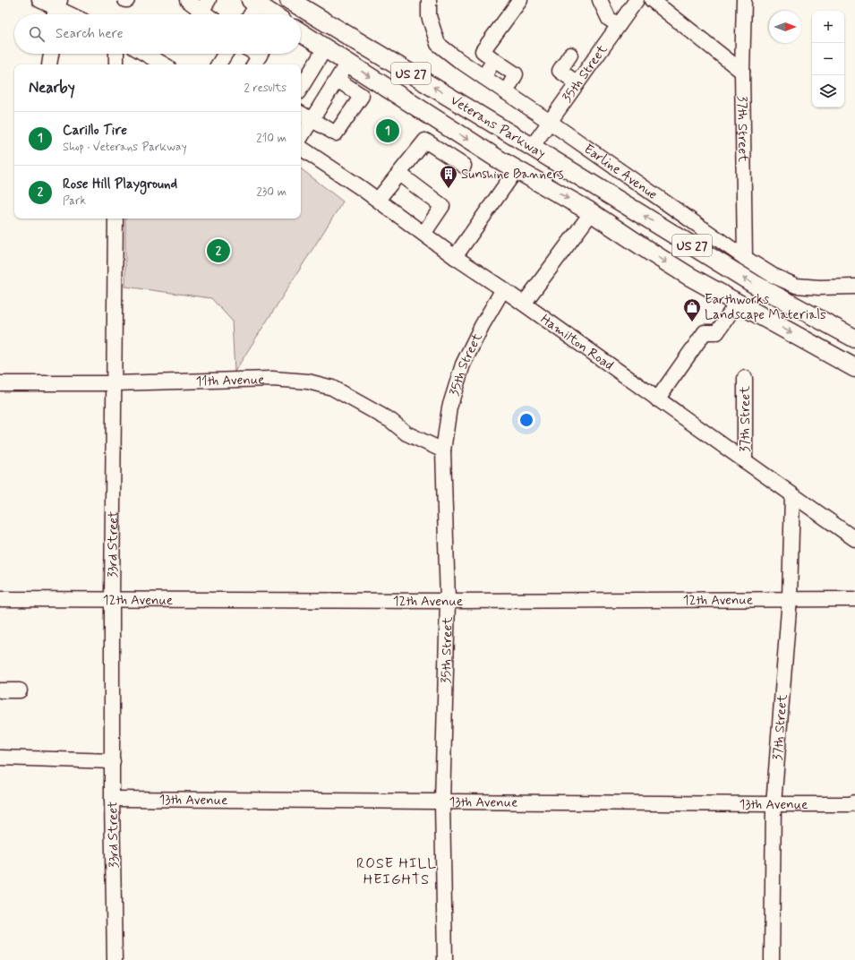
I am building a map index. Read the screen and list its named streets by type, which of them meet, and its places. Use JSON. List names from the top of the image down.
{
  "streets": {
    "main road": ["US 27", "Veterans Parkway"],
    "street": [
      "35th Street",
      "37th Street",
      "Earline Avenue",
      "Hamilton Road",
      "11th Avenue",
      "33rd Street",
      "12th Avenue",
      "13th Avenue"
    ]
  },
  "crossings": [
    ["35th Street", "Veterans Parkway"],
    ["35th Street", "Earline Avenue"],
    ["35th Street", "Hamilton Road"],
    ["35th Street", "11th Avenue"],
    ["35th Street", "12th Avenue"],
    ["35th Street", "13th Avenue"],
    ["37th Street", "Earline Avenue"],
    ["37th Street", "Hamilton Road"],
    ["37th Street", "12th Avenue"],
    ["37th Street", "13th Avenue"],
    ["11th Avenue", "33rd Street"],
    ["33rd Street", "12th Avenue"],
    ["33rd Street", "13th Avenue"]
  ],
  "districts": ["ROSE HILL HEIGHTS"],
  "places": {
    "building": ["Sunshine Banners"],
    "shop": ["Earthworks Landscape Materials"]
  },
  "north": "right",
  "page": {
    "map_buttons": ["+", "−"],
    "search": "Search here",
    "heading": ["Nearby", "2 results"],
    "list": [
      {
        "mark": "1",
        "name": "Carillo Tire",
        "note": "Shop · Veterans Parkway",
        "value": "210 m"
      },
      {
        "mark": "2",
        "name": "Rose Hill Playground",
        "note": "Park",
        "value": "230 m"
      }
    ],
    "pins": ["1", "2"]
  }
}
